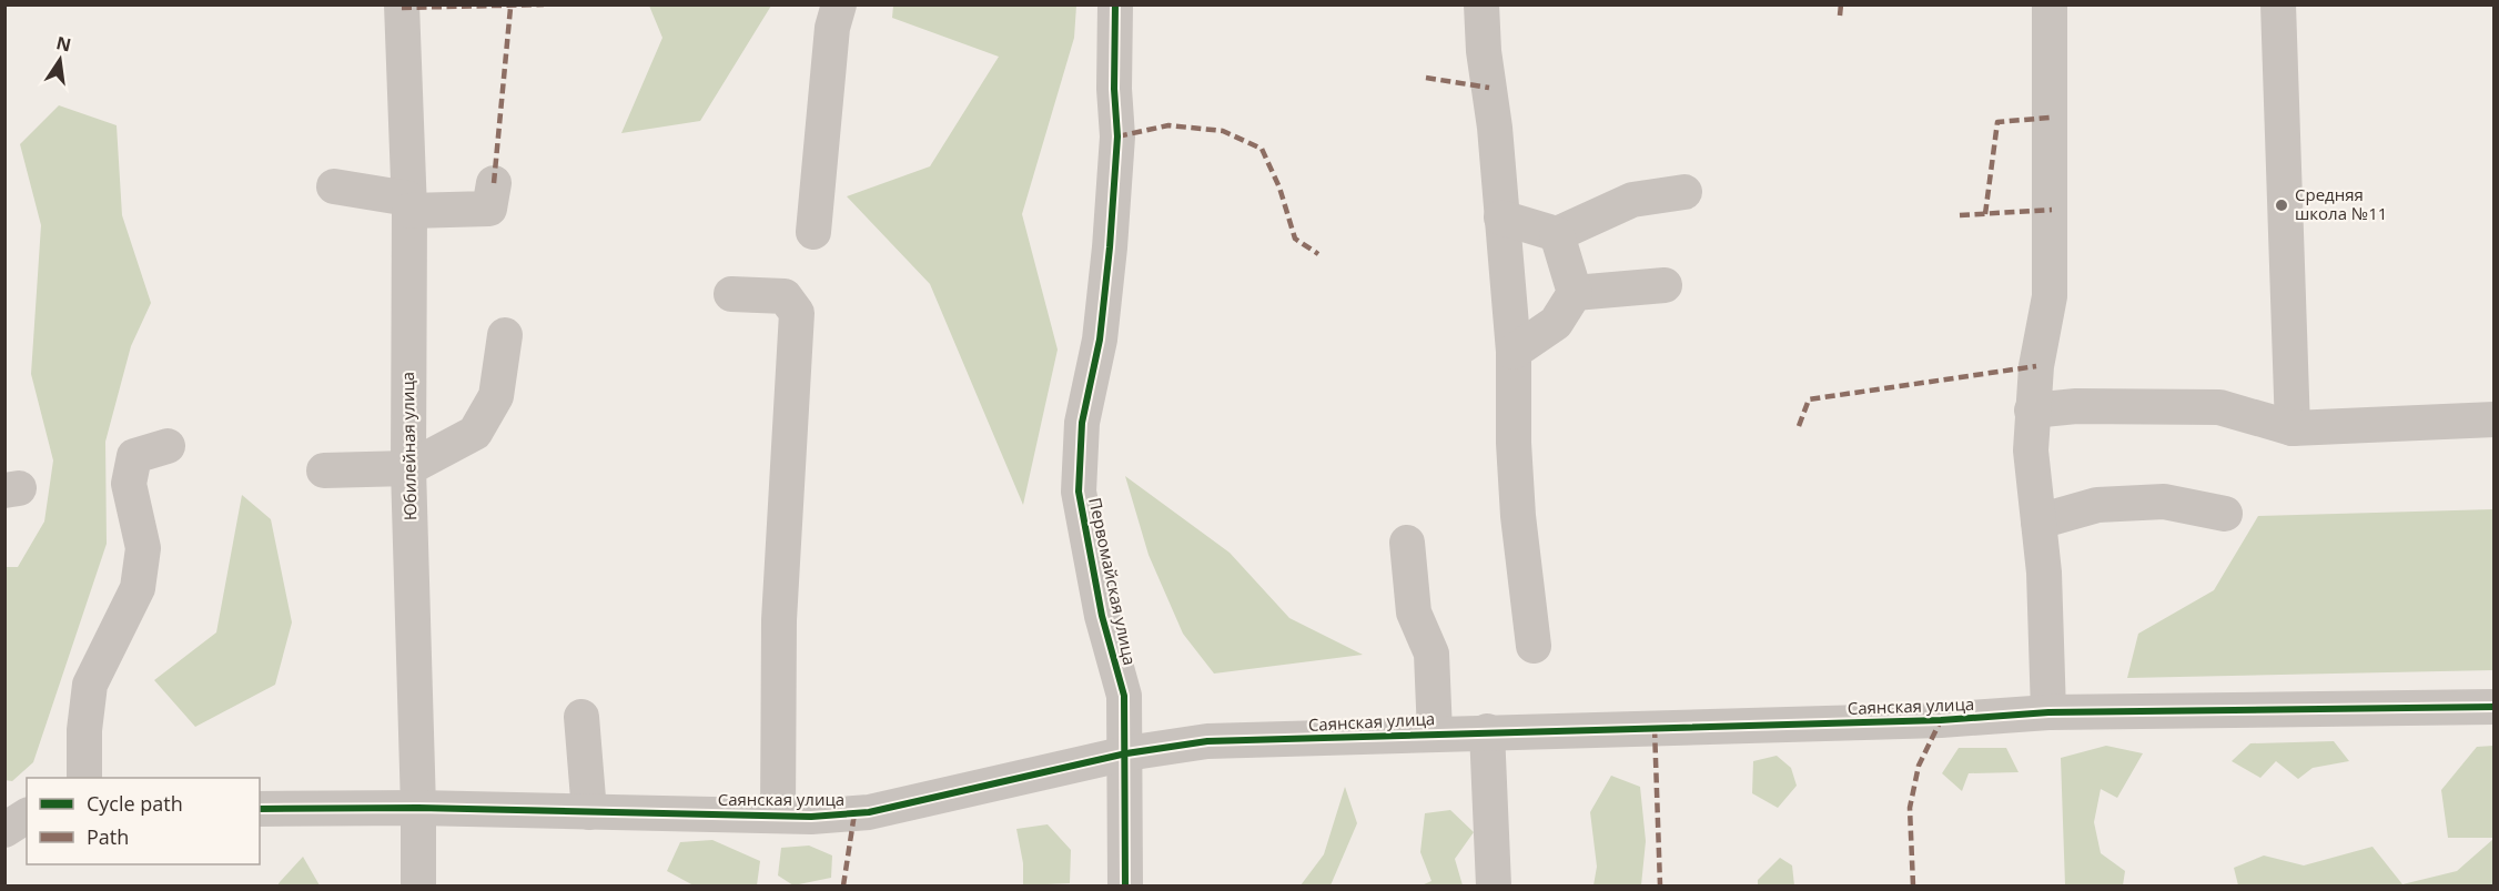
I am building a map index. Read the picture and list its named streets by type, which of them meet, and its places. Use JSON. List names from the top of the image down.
{
  "streets": {
    "street": ["Юбилейная улица", "Первомайская улица", "Саянская улица"]
  },
  "crossings": [
    ["Юбилейная улица", "Саянская улица"],
    ["Первомайская улица", "Саянская улица"]
  ],
  "places": ["Средняя школа №11"],
  "legend": ["Cycle path", "Path"],
  "north": "top"
}
